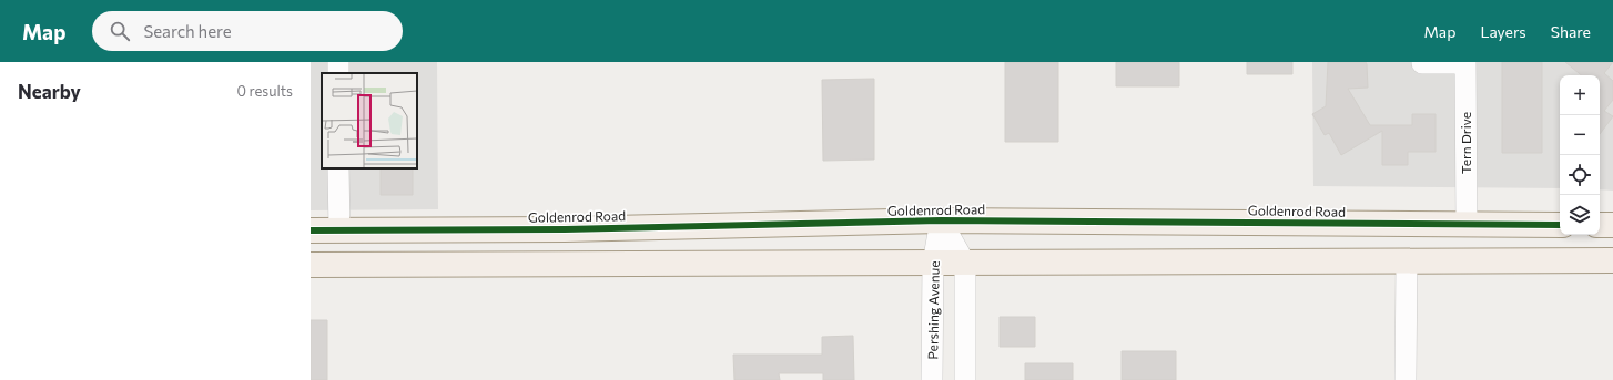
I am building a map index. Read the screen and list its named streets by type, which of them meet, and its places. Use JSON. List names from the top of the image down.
{
  "streets": {
    "main road": ["Goldenrod Road"],
    "street": ["Tern Drive", "Pershing Avenue"]
  },
  "crossings": [
    ["Tern Drive", "Goldenrod Road"],
    ["Goldenrod Road", "Pershing Avenue"]
  ],
  "page": {
    "header": "Map",
    "search": "Search here",
    "nav": ["Map", "Layers", "Share"],
    "heading": ["Nearby", "0 results"],
    "map_buttons": ["+", "−"]
  }
}
